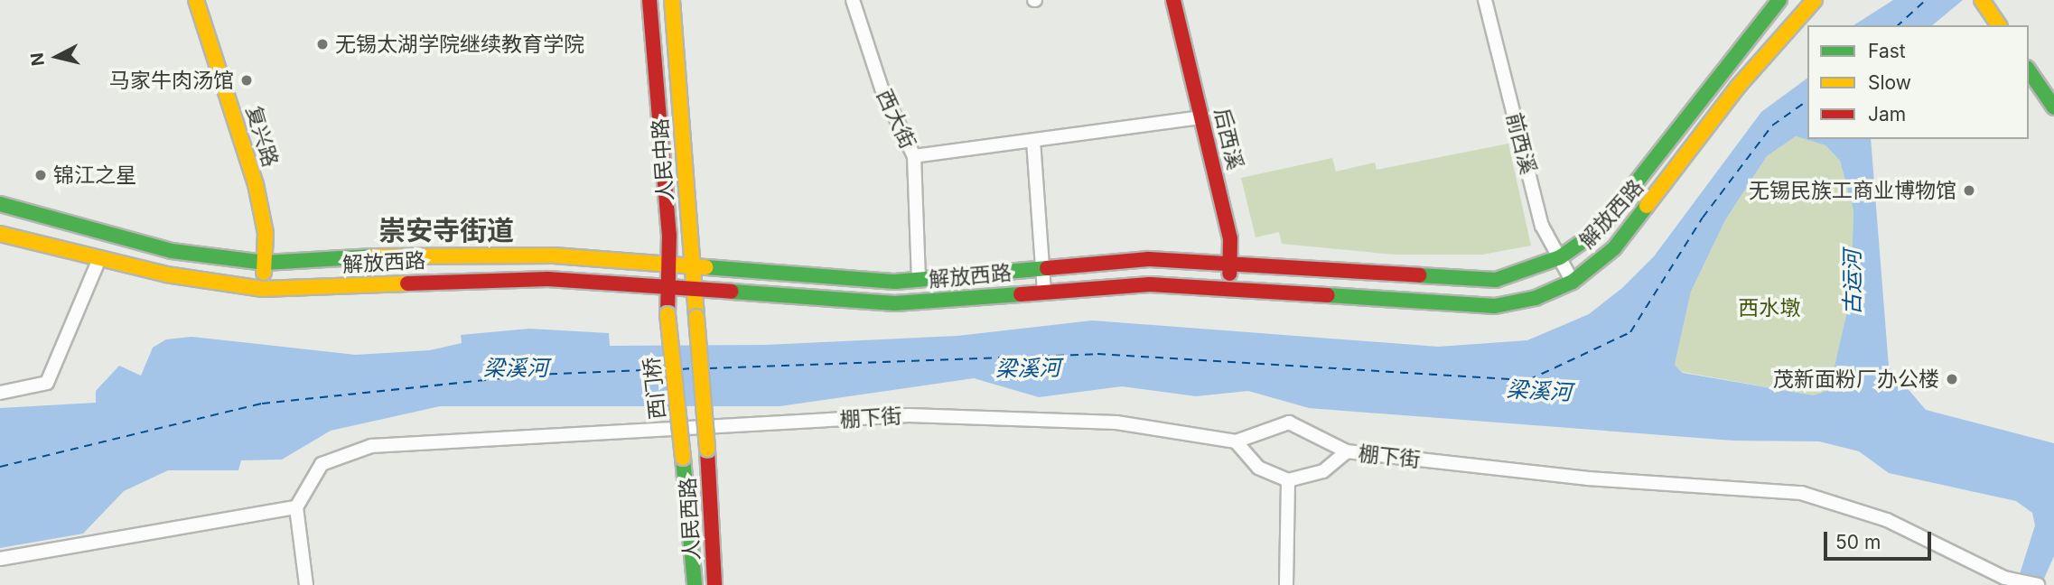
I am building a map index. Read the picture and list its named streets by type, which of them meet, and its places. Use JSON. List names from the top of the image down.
{
  "streets": {
    "main road": [
      "复兴路",
      "后西溪",
      "人民中路",
      "解放西路",
      "西门桥",
      "人民西路"
    ],
    "street": ["西大街", "前西溪", "棚下街"]
  },
  "crossings": [
    ["西大街", "解放西路"],
    ["复兴路", "解放西路"],
    ["后西溪", "解放西路"],
    ["前西溪", "解放西路"],
    ["人民中路", "解放西路"],
    ["人民中路", "西门桥"],
    ["人民中路", "人民西路"],
    ["西门桥", "人民西路"]
  ],
  "districts": ["崇安寺街道"],
  "water": ["古运河", "梁溪河"],
  "parks": ["西水墩"],
  "places": [
    "无锡太湖学院继续教育学院",
    "马家牛肉汤馆",
    "锦江之星",
    "无锡民族工商业博物馆",
    "茂新面粉厂办公楼"
  ],
  "legend": ["Fast", "Slow", "Jam"],
  "scale_bar": "50 m",
  "north": "left"
}
